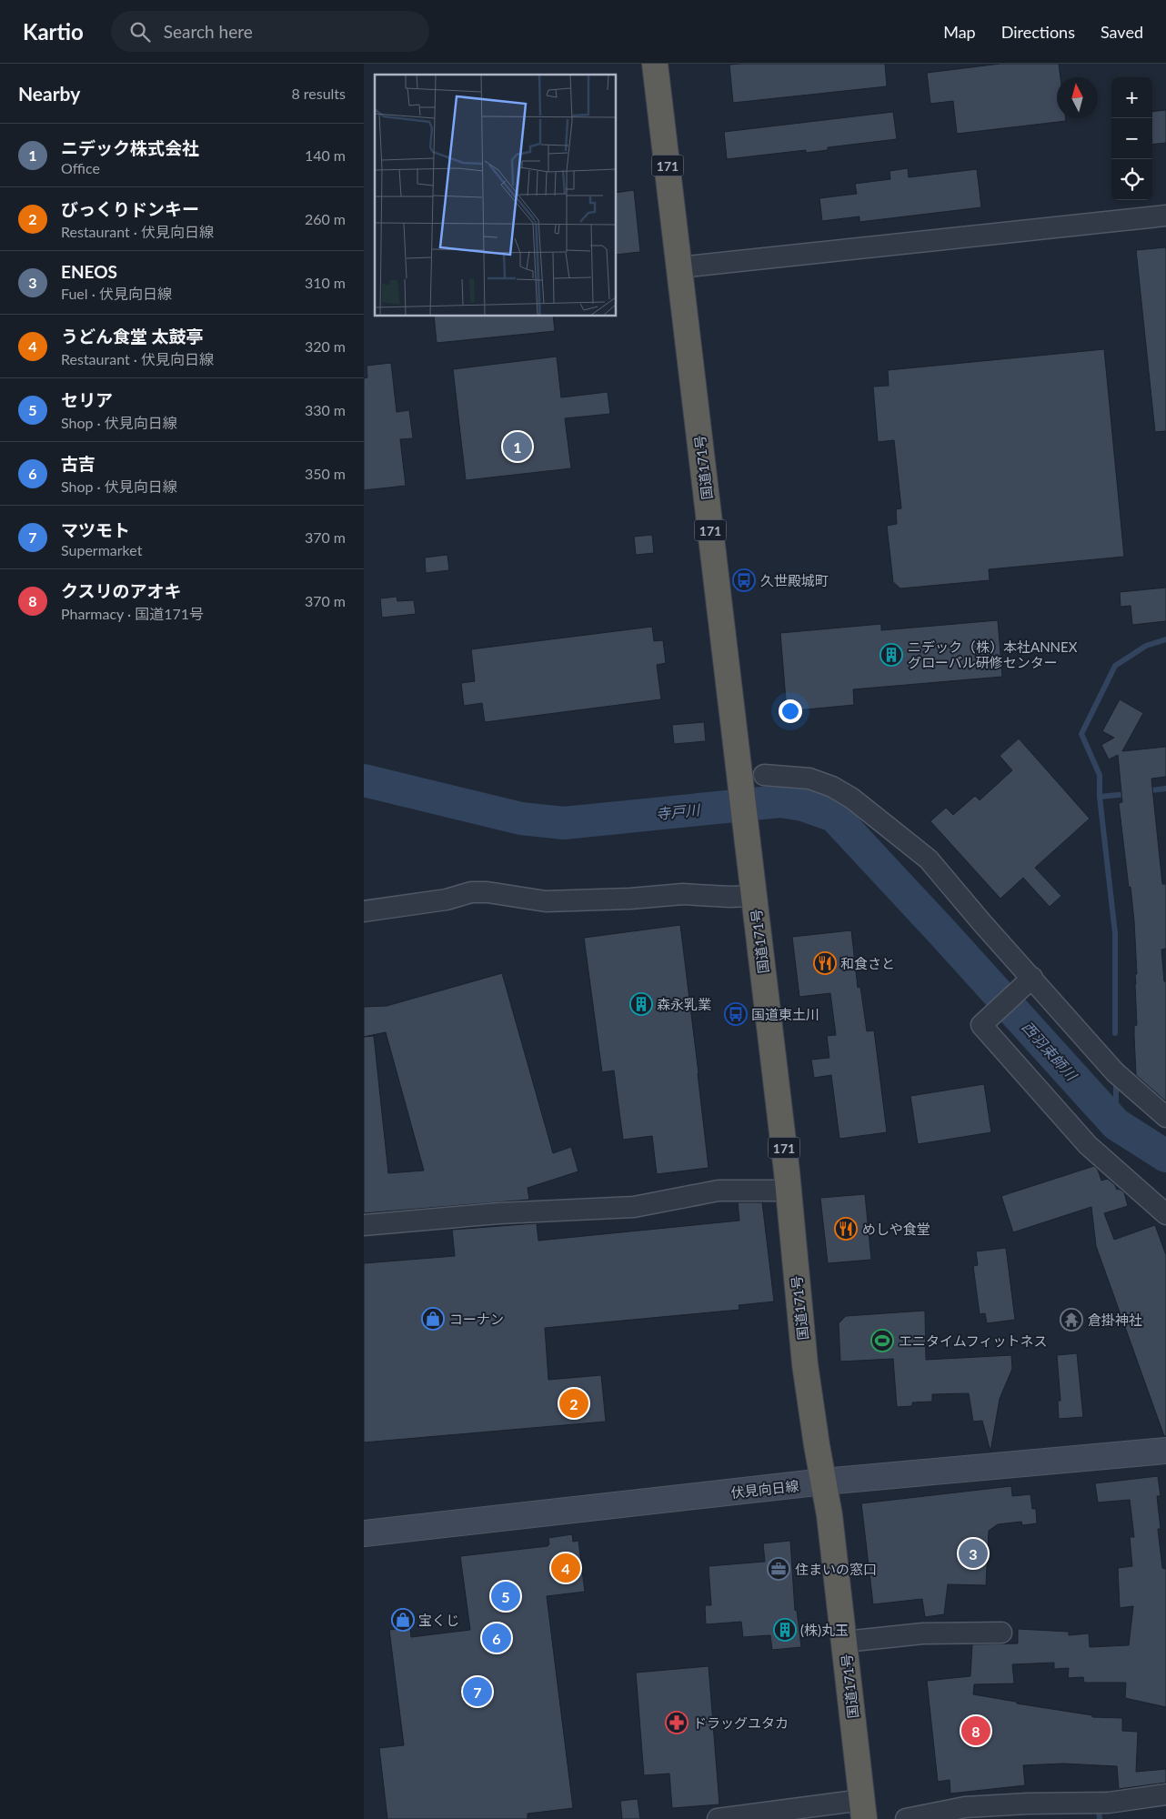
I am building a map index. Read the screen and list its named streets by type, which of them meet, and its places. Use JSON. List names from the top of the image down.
{
  "streets": {
    "highway": ["171", "国道171号"],
    "main road": ["伏見向日線"]
  },
  "crossings": [
    ["国道171号", "伏見向日線"]
  ],
  "water": ["寺戸川", "西羽束師川"],
  "places": {
    "bus stop": ["久世殿城町", "国道東土川"],
    "building": ["ニデック（株）本社ANNEX グローバル研修センター", "森永乳業", "(株)丸玉"],
    "restaurant": ["和食さと", "めしや食堂"],
    "shop": ["コーナン", "宝くじ"],
    "temple": ["倉掛神社"],
    "sports": ["エニタイムフィットネス"],
    "office": ["住まいの窓口"],
    "pharmacy": ["ドラッグユタカ"]
  },
  "north": "top",
  "page": {
    "header": "Kartio",
    "search": "Search here",
    "nav": ["Map", "Directions", "Saved"],
    "heading": ["Nearby", "8 results"],
    "map_buttons": ["+", "−"],
    "list": [
      {
        "mark": "1",
        "name": "ニデック株式会社",
        "note": "Office",
        "value": "140 m"
      },
      {
        "mark": "2",
        "name": "びっくりドンキー",
        "note": "Restaurant · 伏見向日線",
        "value": "260 m"
      },
      {
        "mark": "3",
        "name": "ENEOS",
        "note": "Fuel · 伏見向日線",
        "value": "310 m"
      },
      {
        "mark": "4",
        "name": "うどん食堂 太鼓亭",
        "note": "Restaurant · 伏見向日線",
        "value": "320 m"
      },
      {
        "mark": "5",
        "name": "セリア",
        "note": "Shop · 伏見向日線",
        "value": "330 m"
      },
      {
        "mark": "6",
        "name": "古吉",
        "note": "Shop · 伏見向日線",
        "value": "350 m"
      },
      {
        "mark": "7",
        "name": "マツモト",
        "note": "Supermarket",
        "value": "370 m"
      },
      {
        "mark": "8",
        "name": "クスリのアオキ",
        "note": "Pharmacy · 国道171号",
        "value": "370 m"
      }
    ],
    "pins": [
      "1",
      "2",
      "3",
      "4",
      "5",
      "6",
      "7",
      "8"
    ]
  }
}
